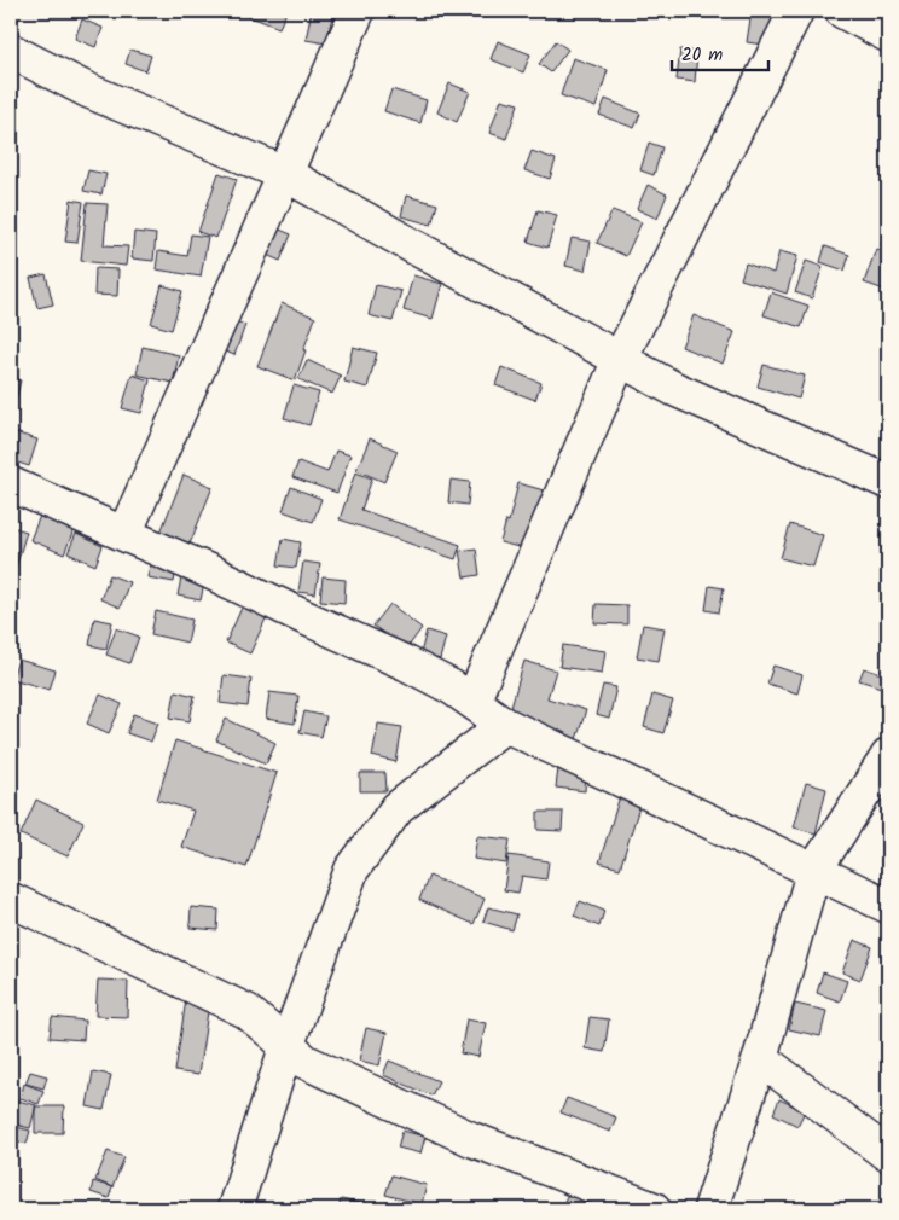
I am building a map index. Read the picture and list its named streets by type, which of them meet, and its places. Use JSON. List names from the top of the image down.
{
  "scale_bar": "20 m"
}
